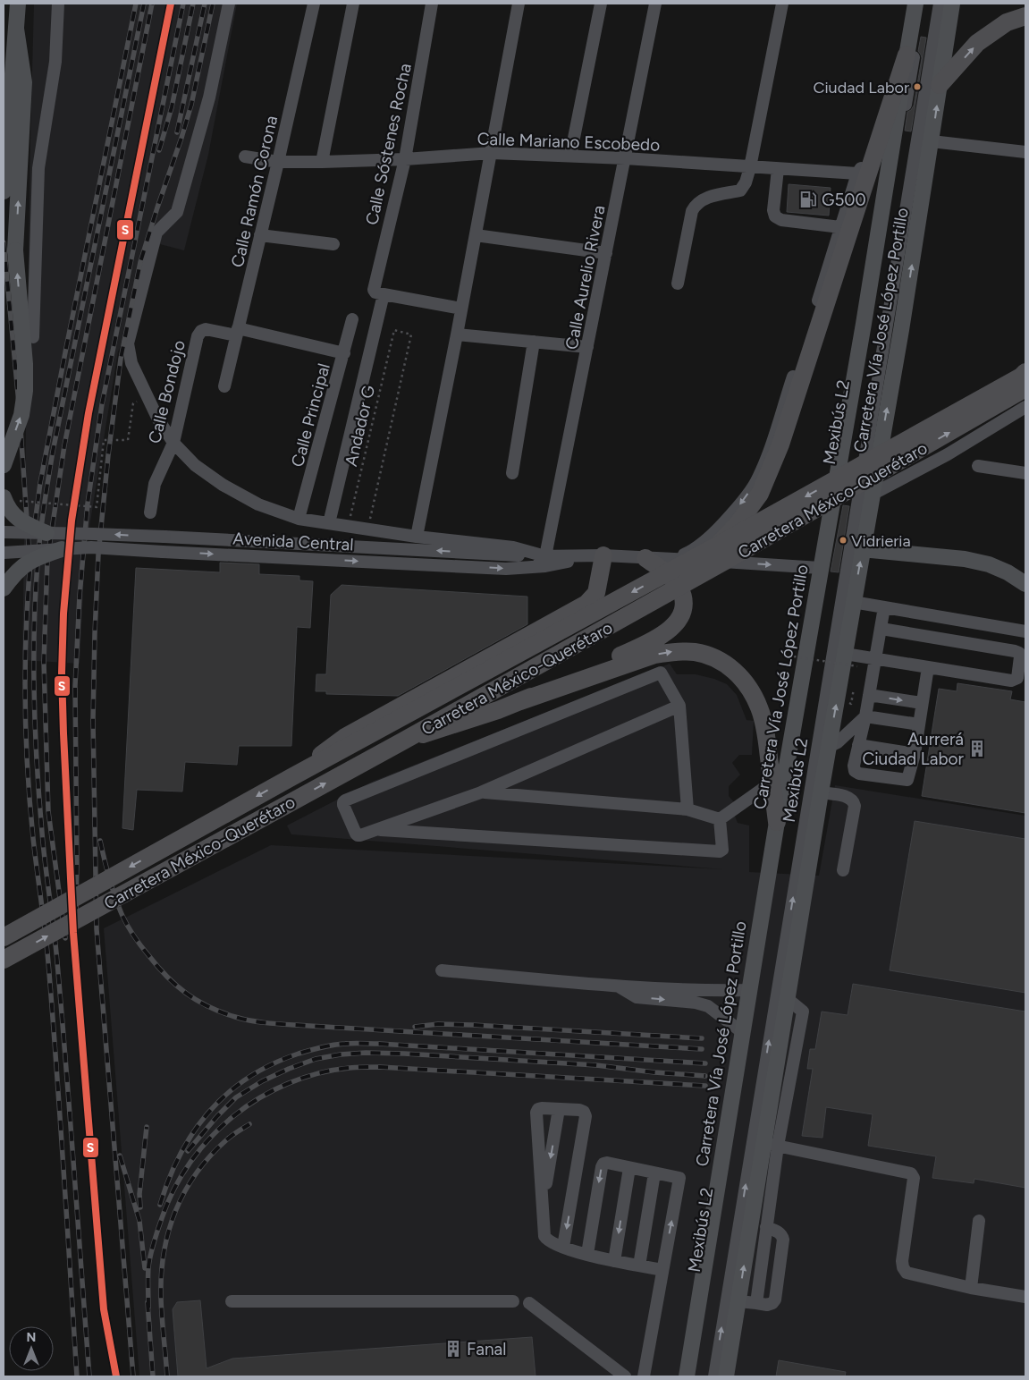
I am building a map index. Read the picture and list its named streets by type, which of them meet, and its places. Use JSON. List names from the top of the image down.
{
  "streets": {
    "highway": ["Carretera México-Querétaro"],
    "main road": ["Carretera Vía José López Portillo"],
    "street": [
      "Calle Mariano Escobedo",
      "Calle Sóstenes Rocha",
      "Calle Ramón Corona",
      "Calle Aurelio Rivera",
      "Calle Bondojo",
      "Calle Principal",
      "Mexibús L2",
      "Avenida Central"
    ],
    "path": ["Andador G"]
  },
  "crossings": [
    ["Calle Mariano Escobedo", "Calle Sóstenes Rocha"],
    ["Calle Mariano Escobedo", "Calle Ramón Corona"],
    ["Calle Mariano Escobedo", "Calle Aurelio Rivera"],
    ["Calle Ramón Corona", "Calle Bondojo"],
    ["Calle Aurelio Rivera", "Avenida Central"],
    ["Carretera Vía José López Portillo", "Avenida Central"]
  ],
  "places": {
    "other": ["Ciudad Labor", "Vidrieria"],
    "fuel station": ["G500"],
    "building": ["Aurrerá Ciudad Labor", "Fanal"]
  },
  "lines": ["transit line S"],
  "north": "top"
}
